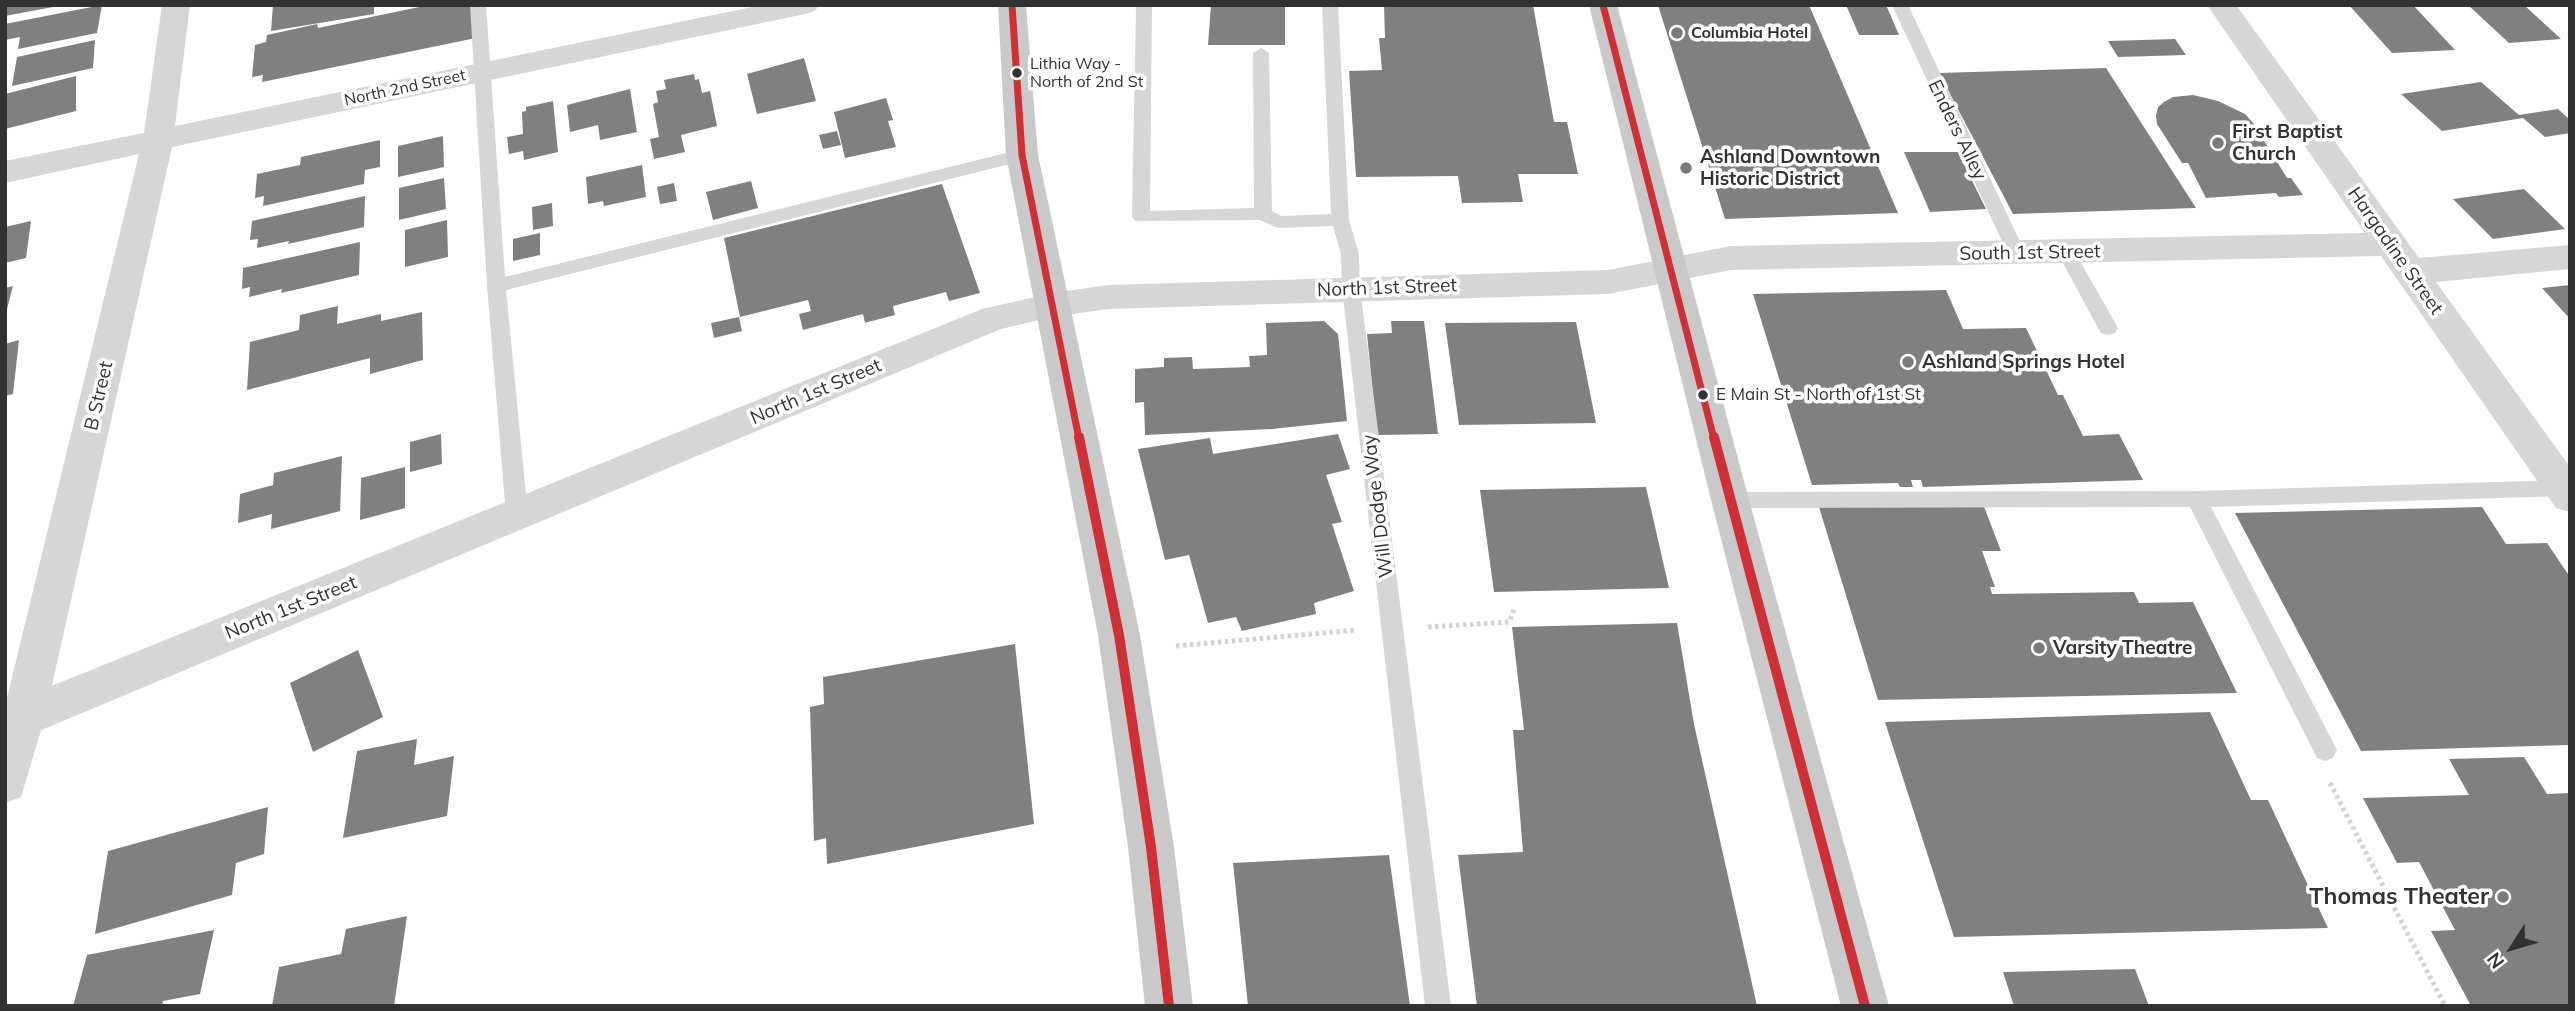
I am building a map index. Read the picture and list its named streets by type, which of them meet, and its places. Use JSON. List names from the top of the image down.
{
  "streets": {
    "street": [
      "North 2nd Street",
      "Hargadine Street",
      "South 1st Street",
      "North 1st Street",
      "B Street"
    ],
    "lane": ["Enders Alley", "Will Dodge Way"]
  },
  "crossings": [
    ["North 2nd Street", "B Street"],
    ["Enders Alley", "South 1st Street"],
    ["Hargadine Street", "South 1st Street"],
    ["South 1st Street", "North 1st Street"],
    ["North 1st Street", "B Street"],
    ["North 1st Street", "Will Dodge Way"]
  ],
  "places": [
    "Columbia Hotel",
    "Lithia Way - North of 2nd St",
    "First Baptist Church",
    "Ashland Downtown Historic District",
    "Ashland Springs Hotel",
    "E Main St - North of 1st St",
    "Varsity Theatre",
    "Thomas Theater"
  ],
  "north": "bottom left"
}
